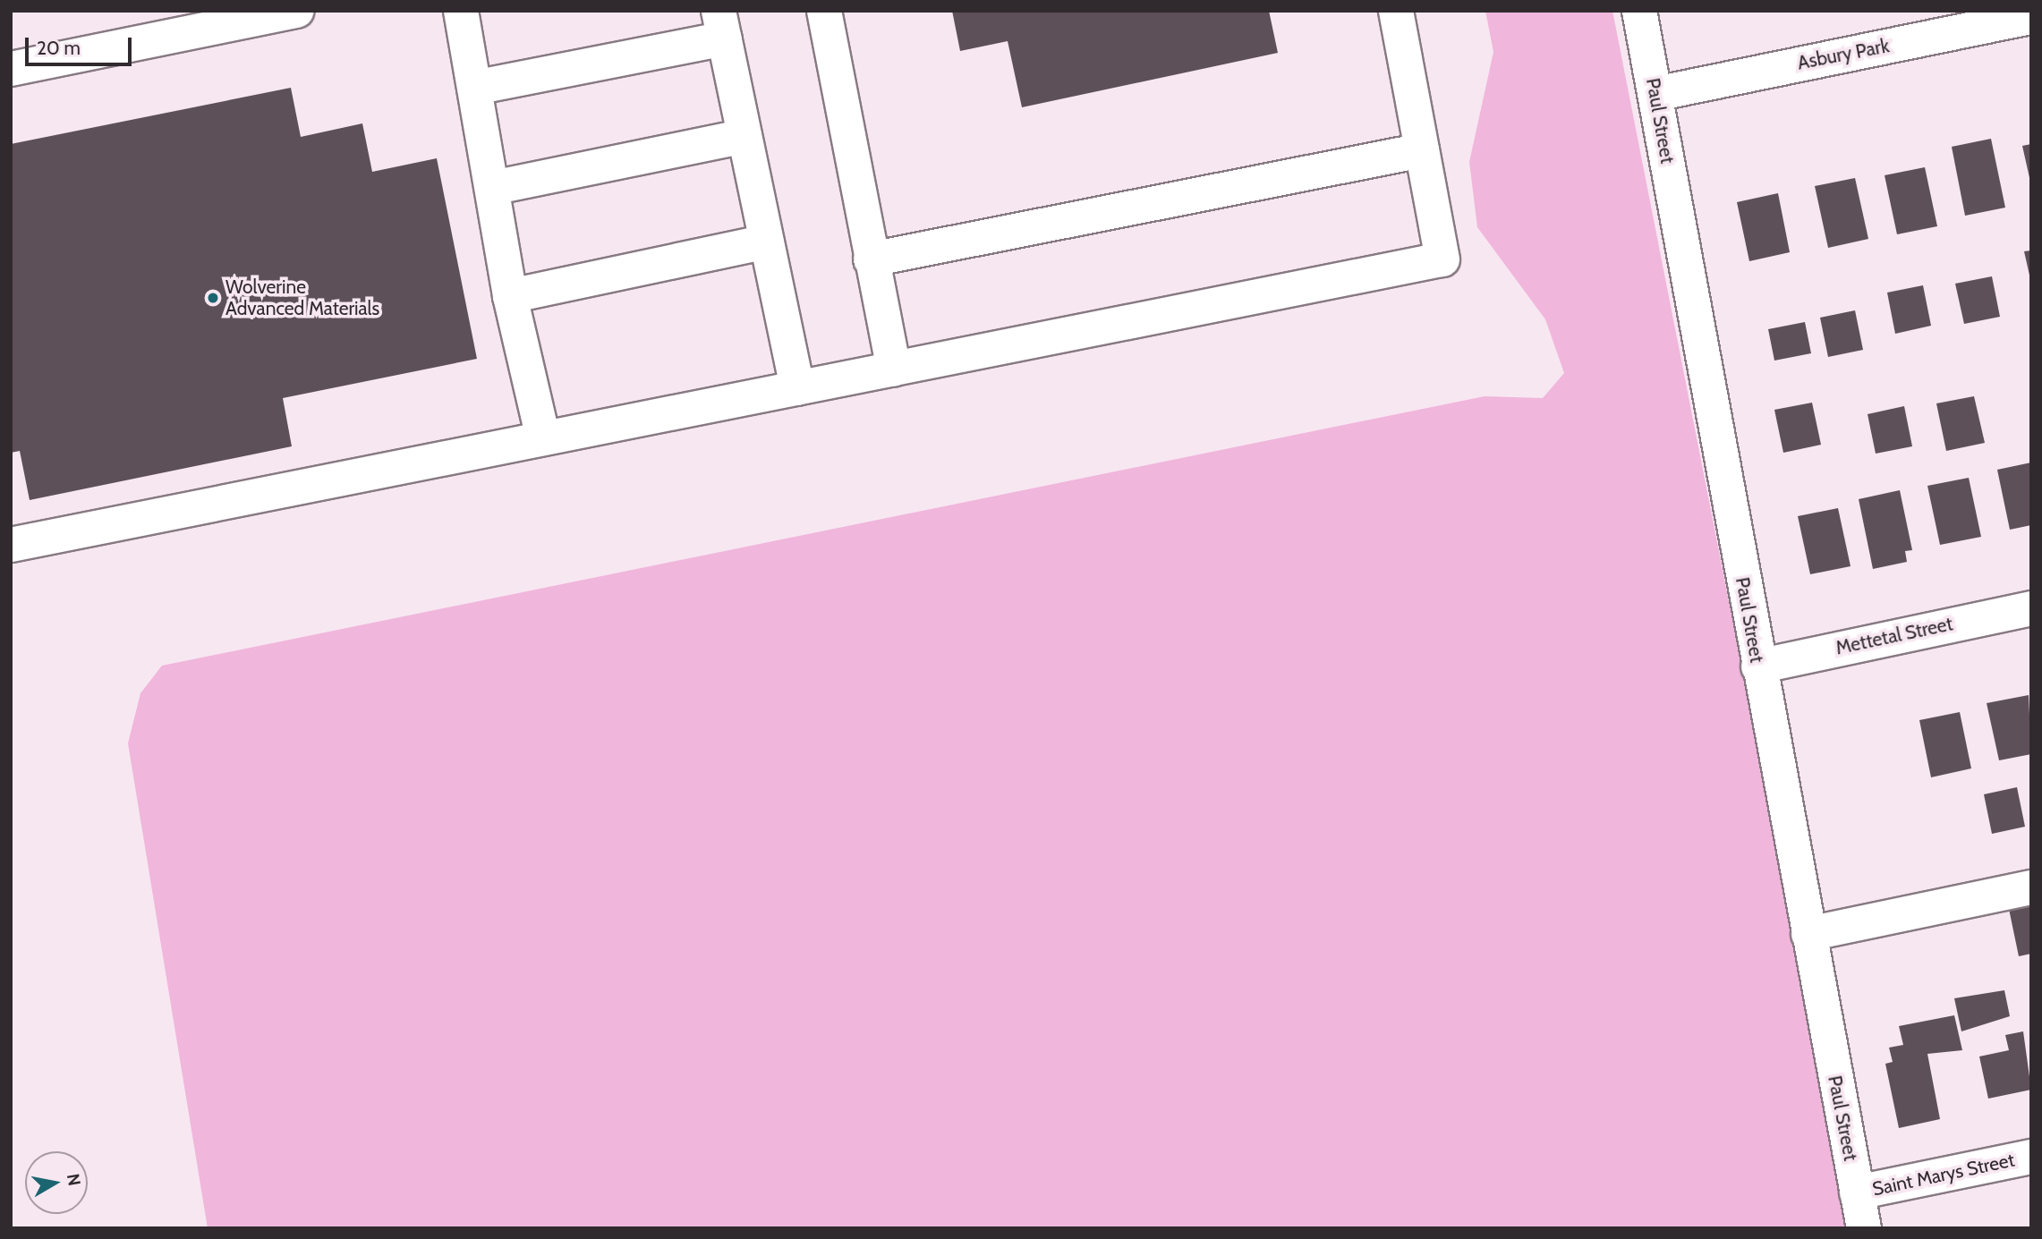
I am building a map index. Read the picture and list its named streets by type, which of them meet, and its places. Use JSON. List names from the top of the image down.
{
  "streets": {
    "street": [
      "Asbury Park",
      "Paul Street",
      "Mettetal Street",
      "Saint Marys Street"
    ]
  },
  "crossings": [
    ["Asbury Park", "Paul Street"],
    ["Paul Street", "Mettetal Street"],
    ["Paul Street", "Saint Marys Street"]
  ],
  "places": ["Wolverine Advanced Materials"],
  "scale_bar": "20 m",
  "north": "right"
}
